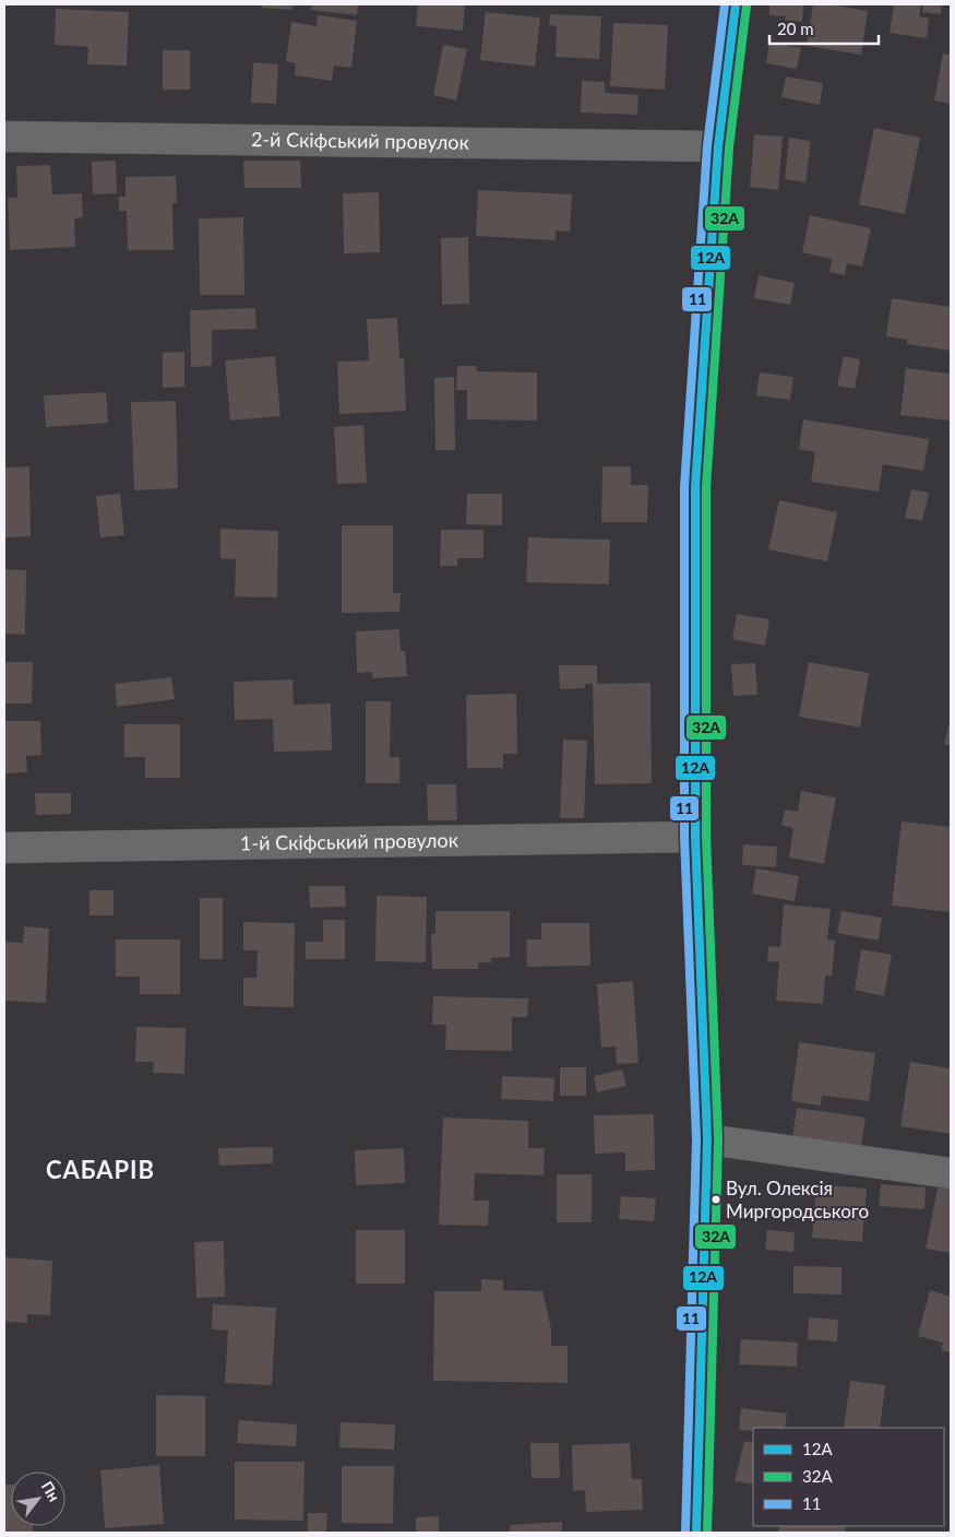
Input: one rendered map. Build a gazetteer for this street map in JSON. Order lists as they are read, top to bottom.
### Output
{
  "streets": {
    "street": ["2-й Скіфський провулок", "1-й Скіфський провулок"]
  },
  "districts": ["САБАРІВ"],
  "places": ["Вул. Олексія Миргородського"],
  "lines": ["transit line 12А", "transit line 11", "transit line 32А"],
  "legend": ["12А", "32А", "11"],
  "scale_bar": "20 m",
  "north": "top right"
}
